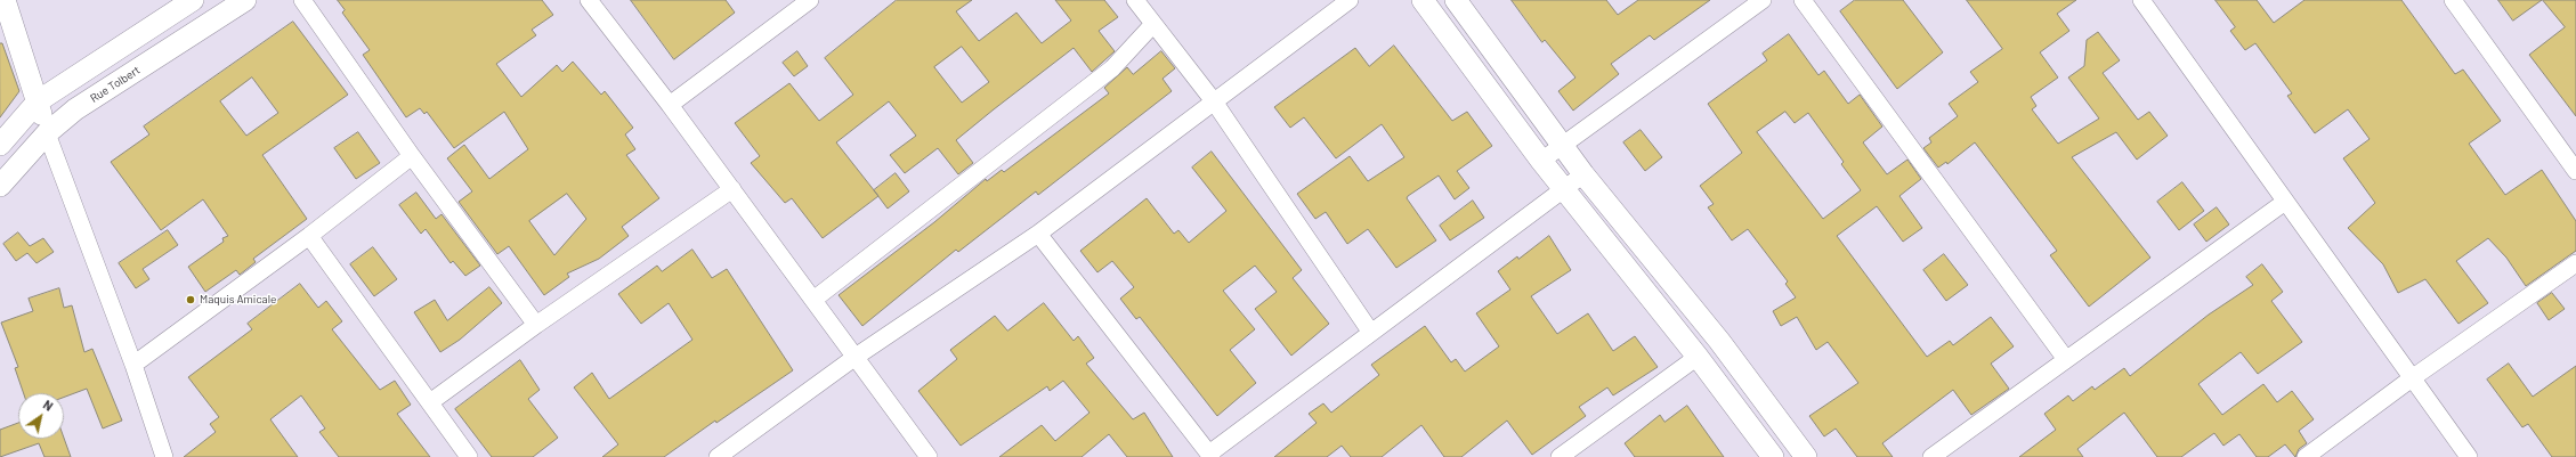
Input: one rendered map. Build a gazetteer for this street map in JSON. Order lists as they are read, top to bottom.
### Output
{
  "streets": {
    "street": ["Rue Tolbert"]
  },
  "places": ["Maquis Amicale"],
  "north": "top right"
}
